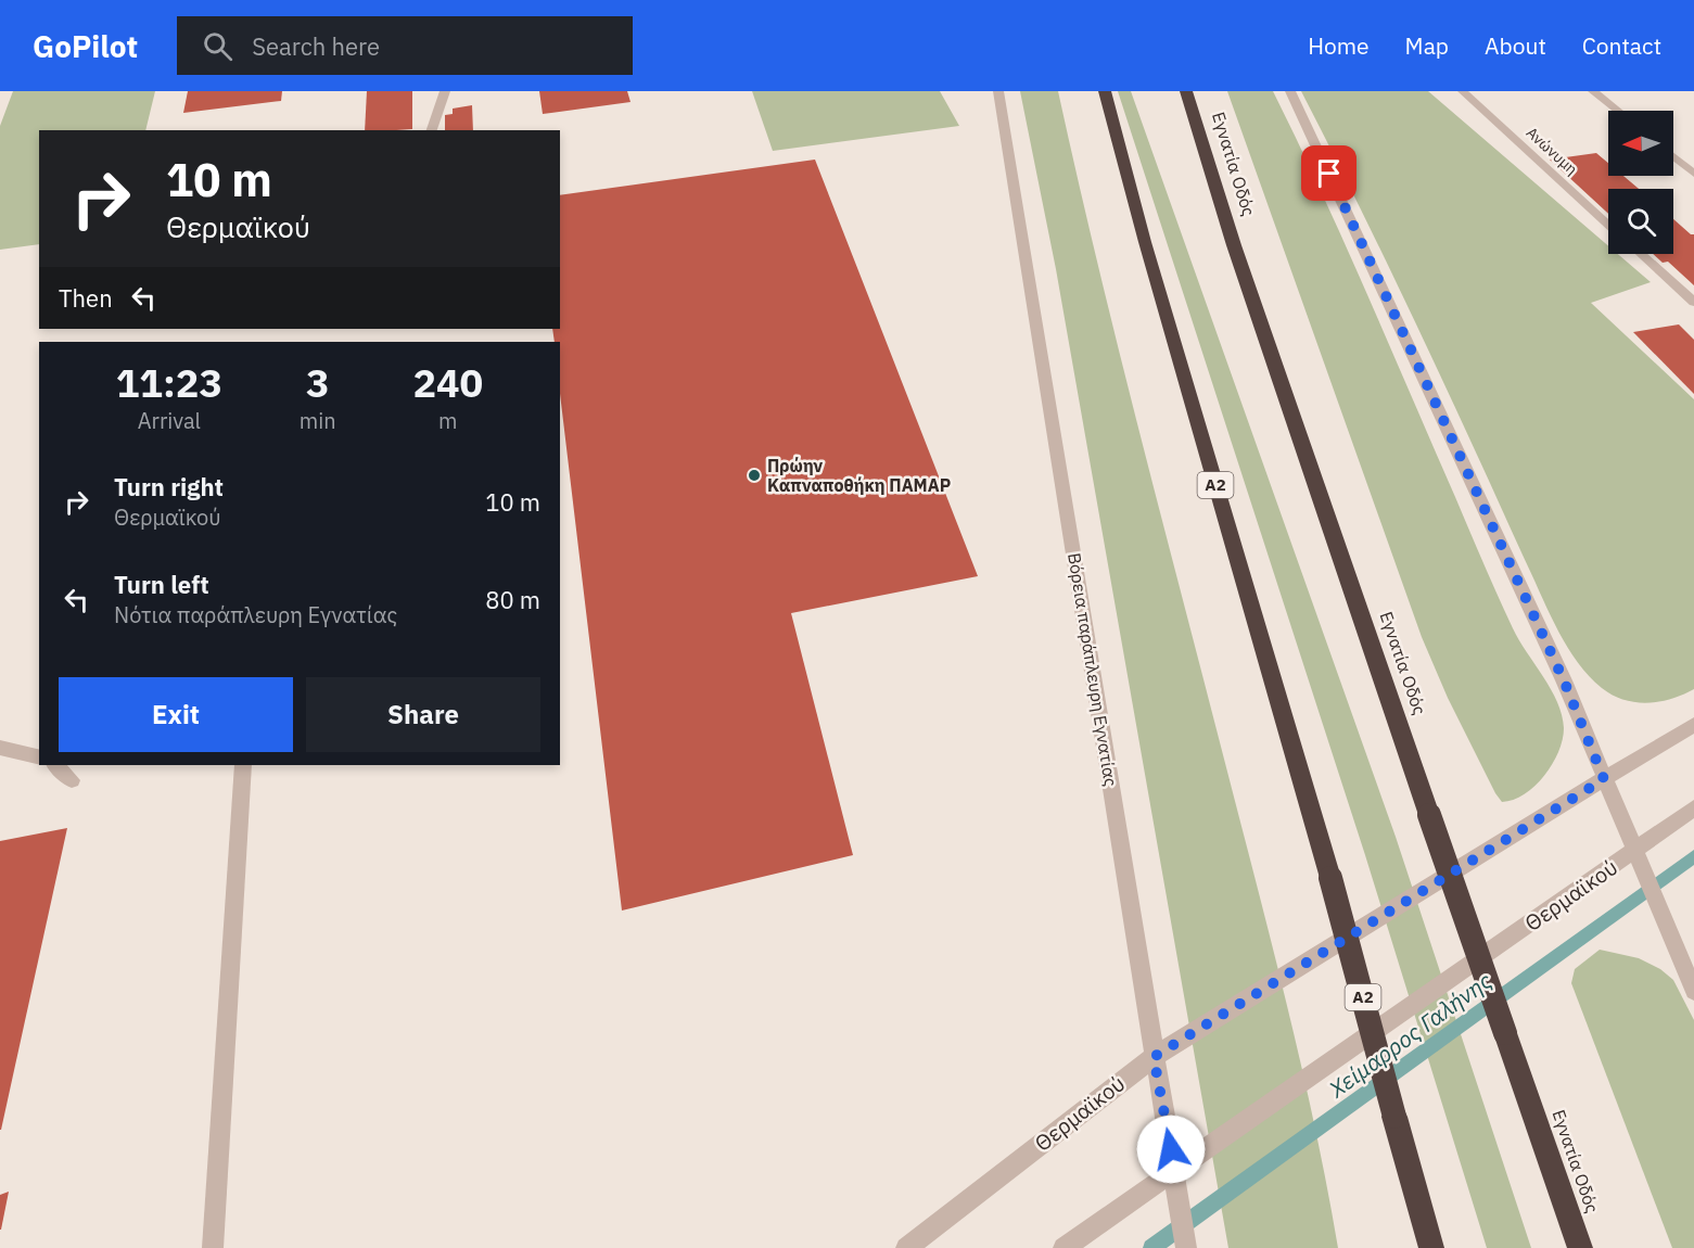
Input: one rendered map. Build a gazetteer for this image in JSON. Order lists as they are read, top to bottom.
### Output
{
  "streets": {
    "highway": ["Εγνατία Οδός", "Α2"],
    "street": ["Ανώνυμη", "Βόρεια παράπλευρη Εγνατίας", "Θερμαϊκού"]
  },
  "crossings": [
    ["Βόρεια παράπλευρη Εγνατίας", "Θερμαϊκού"]
  ],
  "water": ["Χείμαρρος Γαλήνης"],
  "places": ["Πρώην Καπναποθήκη ΠΑΜΑΡ"],
  "north": "left",
  "page": {
    "header": "GoPilot",
    "search": "Search here",
    "nav": [
      "Home",
      "Map",
      "About",
      "Contact"
    ],
    "turn": ["10 m", "Θερμαϊκού"],
    "then": "Then",
    "eta": [
      "11:23",
      "Arrival",
      "3",
      "min",
      "240",
      "m"
    ],
    "list": [
      {
        "name": "Turn right",
        "note": "Θερμαϊκού",
        "value": "10 m"
      },
      {
        "name": "Turn left",
        "note": "Νότια παράπλευρη Εγνατίας",
        "value": "80 m"
      }
    ],
    "buttons": ["Exit", "Share"]
  }
}
